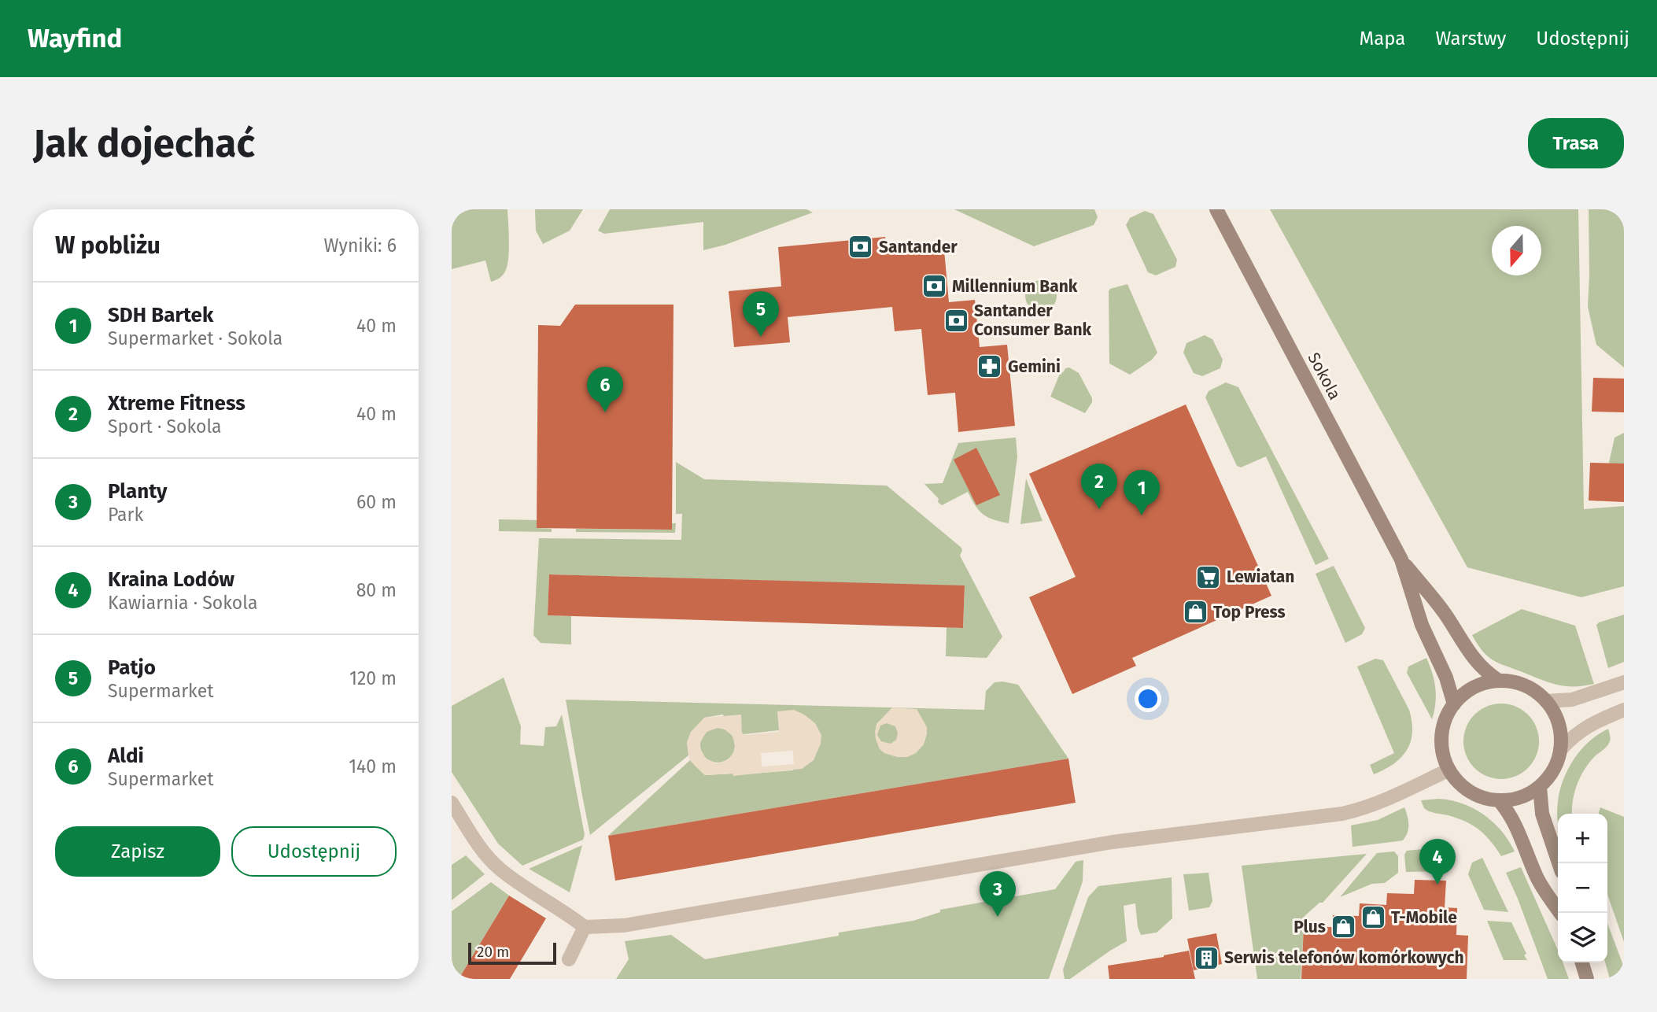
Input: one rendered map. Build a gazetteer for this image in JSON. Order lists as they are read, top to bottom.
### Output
{
  "streets": {
    "street": ["Sokola"]
  },
  "places": {
    "bank": ["Santander", "Millennium Bank", "Santander Consumer Bank"],
    "pharmacy": ["Gemini"],
    "supermarket": ["Lewiatan"],
    "shop": ["Top Press", "T-Mobile", "Plus"],
    "building": ["Serwis telefonów komórkowych"]
  },
  "scale_bar": "20 m",
  "north": "bottom",
  "page": {
    "header": "Wayfind",
    "nav": ["Mapa", "Warstwy", "Udostępnij"],
    "buttons": [
      "Trasa",
      ["Zapisz", "Udostępnij"]
    ],
    "title": "Jak dojechać",
    "heading": ["W pobliżu", "Wyniki: 6"],
    "list": [
      {
        "mark": "1",
        "name": "SDH Bartek",
        "note": "Supermarket · Sokola",
        "value": "40 m"
      },
      {
        "mark": "2",
        "name": "Xtreme Fitness",
        "note": "Sport · Sokola",
        "value": "40 m"
      },
      {
        "mark": "3",
        "name": "Planty",
        "note": "Park",
        "value": "60 m"
      },
      {
        "mark": "4",
        "name": "Kraina Lodów",
        "note": "Kawiarnia · Sokola",
        "value": "80 m"
      },
      {
        "mark": "5",
        "name": "Patjo",
        "note": "Supermarket",
        "value": "120 m"
      },
      {
        "mark": "6",
        "name": "Aldi",
        "note": "Supermarket",
        "value": "140 m"
      }
    ],
    "pins": [
      "5",
      "6",
      "2",
      "1",
      "4",
      "3"
    ],
    "map_buttons": ["+", "−"],
    "scale": "20 m"
  }
}
